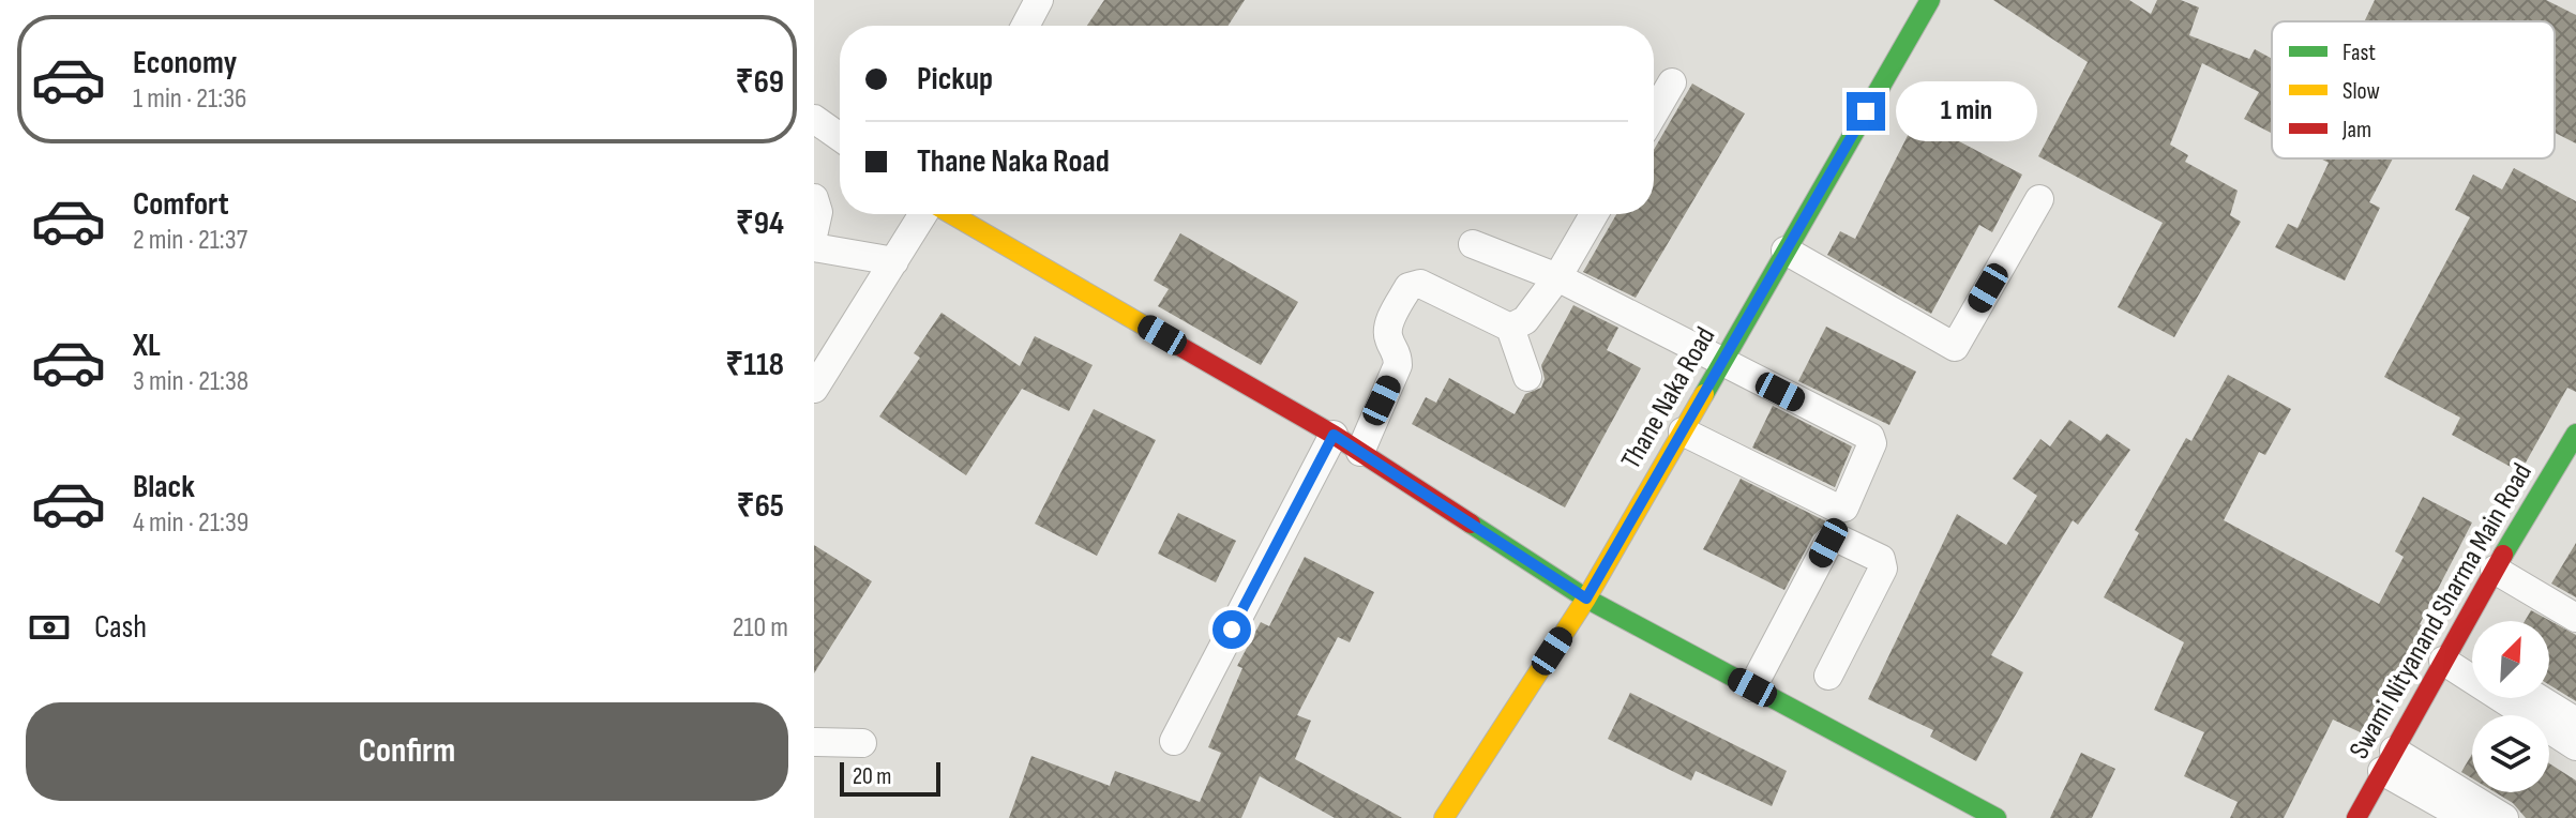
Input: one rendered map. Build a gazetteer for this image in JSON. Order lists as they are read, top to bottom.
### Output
{
  "streets": {
    "street": ["Thane Naka Road", "Swami Nityanand Sharma Main Road"]
  },
  "legend": ["Fast", "Slow", "Jam"],
  "scale_bar": "20 m",
  "north": "top right",
  "page": {
    "list": [
      {
        "name": "Economy",
        "note": "1 min · 21:36",
        "value": "₹69"
      },
      {
        "name": "Comfort",
        "note": "2 min · 21:37",
        "value": "₹94"
      },
      {
        "name": "XL",
        "note": "3 min · 21:38",
        "value": "₹118"
      },
      {
        "name": "Black",
        "note": "4 min · 21:39",
        "value": "₹65"
      }
    ],
    "banner": ["Pickup", "Thane Naka Road"],
    "bubble": "1 min",
    "pay": ["Cash", "210 m"],
    "buttons": "Confirm",
    "scale": "20 m"
  }
}
